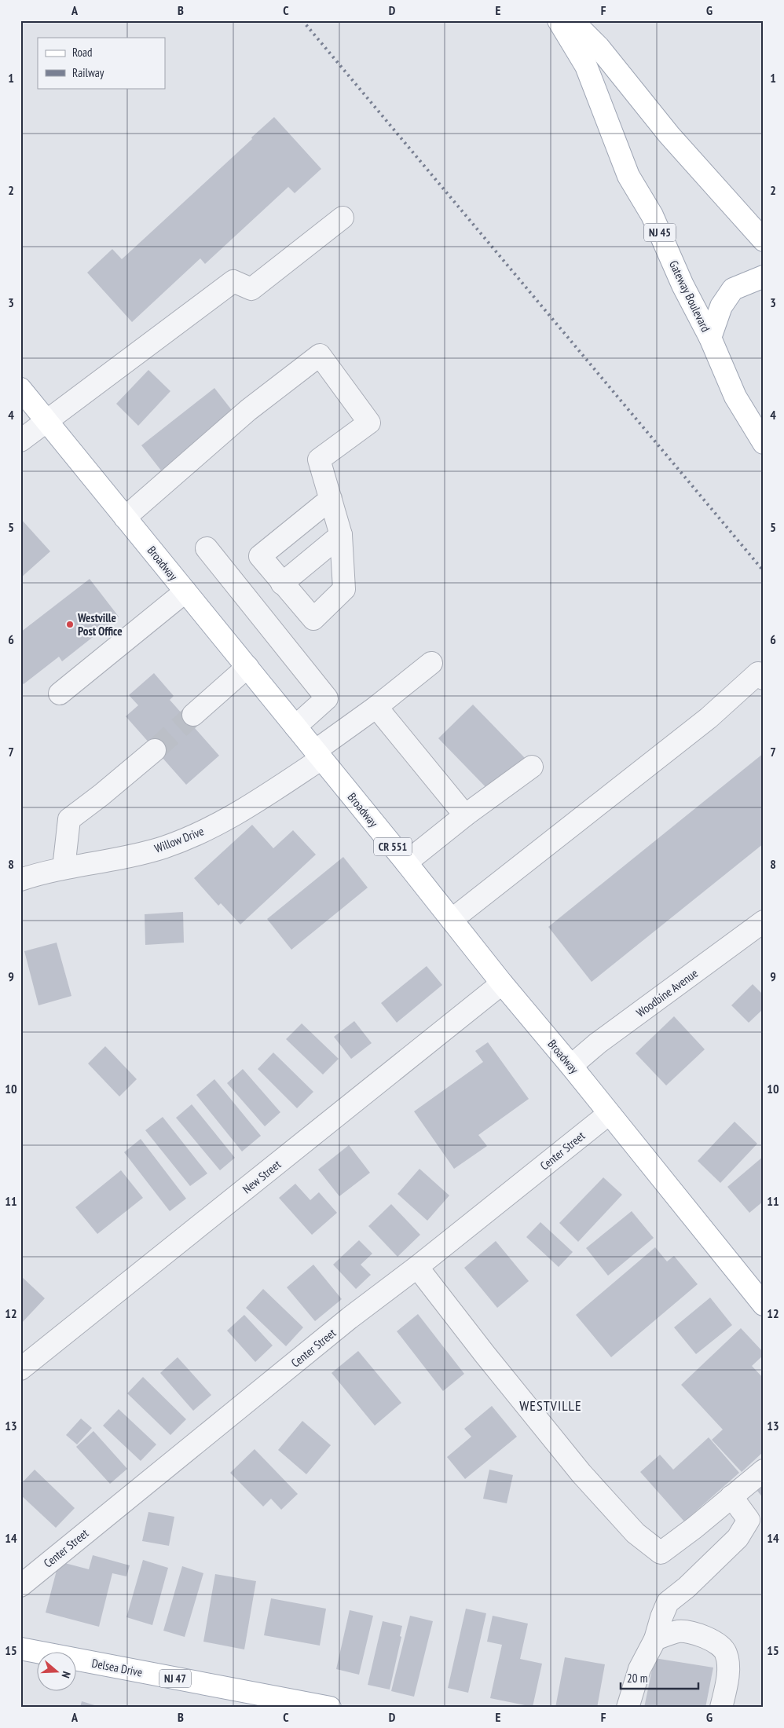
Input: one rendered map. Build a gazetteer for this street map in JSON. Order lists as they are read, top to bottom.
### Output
{
  "streets": {
    "main road": [
      "NJ 45",
      "Gateway Boulevard",
      "Broadway",
      "CR 551",
      "Delsea Drive",
      "NJ 47"
    ],
    "street": [
      "Willow Drive",
      "Woodbine Avenue",
      "Center Street",
      "New Street"
    ]
  },
  "crossings": [
    ["Broadway", "Willow Drive"],
    ["Broadway", "Woodbine Avenue"],
    ["Broadway", "Center Street"],
    ["Broadway", "New Street"]
  ],
  "districts": ["WESTVILLE"],
  "places": ["Westville Post Office"],
  "legend": ["Road", "Railway"],
  "scale_bar": "20 m",
  "north": "right",
  "grid": {
    "columns": [
      "A",
      "B",
      "C",
      "D",
      "E",
      "F",
      "G"
    ],
    "rows": [
      "1",
      "2",
      "3",
      "4",
      "5",
      "6",
      "7",
      "8",
      "9",
      "10",
      "11",
      "12",
      "13",
      "14",
      "15"
    ]
  }
}
